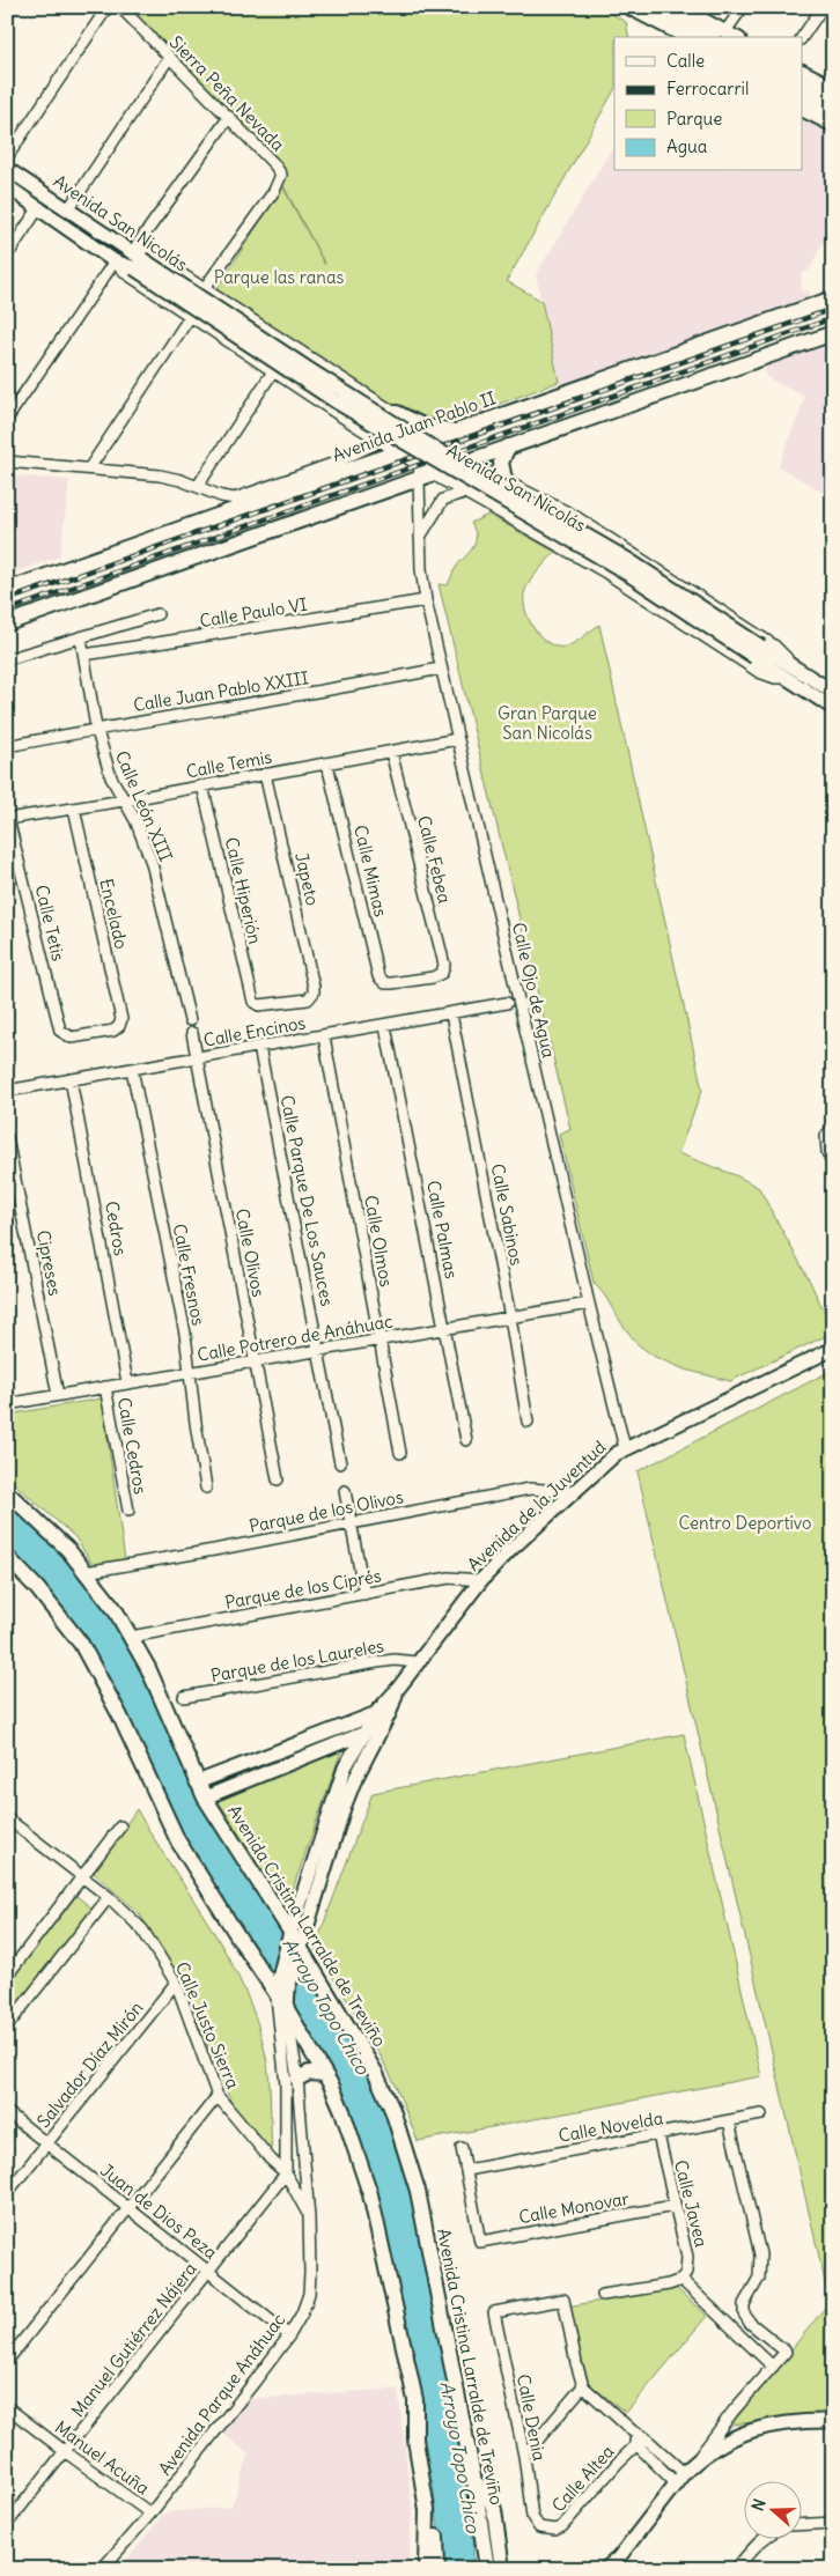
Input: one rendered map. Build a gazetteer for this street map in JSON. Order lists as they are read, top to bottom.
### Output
{
  "streets": {
    "main road": ["Avenida Juan Pablo II", "Avenida Cristina Larralde de Treviño"],
    "street": [
      "Sierra Peña Nevada",
      "Avenida San Nicolás",
      "Calle Paulo VI",
      "Calle Juan Pablo XXIII",
      "Calle Temis",
      "Calle León XIII",
      "Calle Febea",
      "Calle Mimas",
      "Japeto",
      "Calle Hiperión",
      "Encelado",
      "Calle Tetis",
      "Calle Ojo de Agua",
      "Calle Encinos",
      "Calle Parque De Los Sauces",
      "Calle Sabinos",
      "Cedros",
      "Calle Palmas",
      "Calle Olmos",
      "Calle Olivos",
      "Cipreses",
      "Calle Fresnos",
      "Calle Potrero de Anáhuac",
      "Calle Cedros",
      "Avenida de la Juventud",
      "Parque de los Olivos",
      "Parque de los Ciprés",
      "Parque de los Laureles",
      "Calle Justo Sierra",
      "Salvador Díaz Mirón",
      "Calle Novelda",
      "Calle Javea",
      "Calle Monovar",
      "Juan de Dios Peza",
      "Manuel Gutiérrez Nájera",
      "Avenida Parque Anáhuac",
      "Calle Denia",
      "Manuel Acuña",
      "Calle Altea"
    ]
  },
  "crossings": [
    ["Avenida Juan Pablo II", "Calle Ojo de Agua"],
    ["Calle Paulo VI", "Calle León XIII"],
    ["Calle Paulo VI", "Calle Ojo de Agua"],
    ["Calle Juan Pablo XXIII", "Calle León XIII"],
    ["Calle Juan Pablo XXIII", "Calle Ojo de Agua"],
    ["Calle Temis", "Calle León XIII"],
    ["Calle Temis", "Calle Febea"],
    ["Calle Temis", "Calle Mimas"],
    ["Calle Temis", "Japeto"],
    ["Calle Temis", "Calle Hiperión"],
    ["Calle Temis", "Encelado"],
    ["Calle Temis", "Calle Tetis"],
    ["Calle Temis", "Calle Ojo de Agua"],
    ["Calle Febea", "Calle Mimas"],
    ["Japeto", "Calle Hiperión"],
    ["Encelado", "Calle Tetis"],
    ["Calle Ojo de Agua", "Calle Potrero de Anáhuac"],
    ["Calle Ojo de Agua", "Avenida de la Juventud"],
    ["Calle Encinos", "Calle Parque De Los Sauces"],
    ["Calle Encinos", "Calle Sabinos"],
    ["Calle Encinos", "Cedros"],
    ["Calle Encinos", "Calle Palmas"],
    ["Calle Encinos", "Calle Olmos"],
    ["Calle Encinos", "Calle Olivos"],
    ["Calle Encinos", "Calle Fresnos"],
    ["Calle Parque De Los Sauces", "Calle Potrero de Anáhuac"],
    ["Calle Sabinos", "Calle Potrero de Anáhuac"],
    ["Cedros", "Calle Potrero de Anáhuac"],
    ["Calle Palmas", "Calle Potrero de Anáhuac"],
    ["Calle Olmos", "Calle Potrero de Anáhuac"],
    ["Calle Olivos", "Calle Potrero de Anáhuac"],
    ["Cipreses", "Calle Potrero de Anáhuac"],
    ["Calle Fresnos", "Calle Potrero de Anáhuac"],
    ["Calle Potrero de Anáhuac", "Calle Cedros"],
    ["Avenida de la Juventud", "Parque de los Olivos"],
    ["Avenida de la Juventud", "Parque de los Ciprés"],
    ["Avenida de la Juventud", "Parque de los Laureles"],
    ["Avenida de la Juventud", "Avenida Cristina Larralde de Treviño"],
    ["Parque de los Olivos", "Avenida Cristina Larralde de Treviño"],
    ["Parque de los Ciprés", "Avenida Cristina Larralde de Treviño"],
    ["Calle Justo Sierra", "Salvador Díaz Mirón"],
    ["Calle Justo Sierra", "Manuel Gutiérrez Nájera"],
    ["Calle Justo Sierra", "Avenida Parque Anáhuac"],
    ["Salvador Díaz Mirón", "Juan de Dios Peza"],
    ["Calle Novelda", "Calle Javea"],
    ["Calle Novelda", "Calle Monovar"],
    ["Calle Javea", "Calle Monovar"],
    ["Juan de Dios Peza", "Manuel Gutiérrez Nájera"],
    ["Juan de Dios Peza", "Avenida Parque Anáhuac"],
    ["Manuel Gutiérrez Nájera", "Manuel Acuña"],
    ["Avenida Parque Anáhuac", "Manuel Acuña"],
    ["Calle Denia", "Calle Altea"]
  ],
  "water": ["Arroyo Topo Chico"],
  "parks": ["Parque las ranas", "Gran Parque San Nicolás", "Centro Deportivo"],
  "legend": [
    "Calle",
    "Ferrocarril",
    "Parque",
    "Agua"
  ],
  "north": "left"
}
